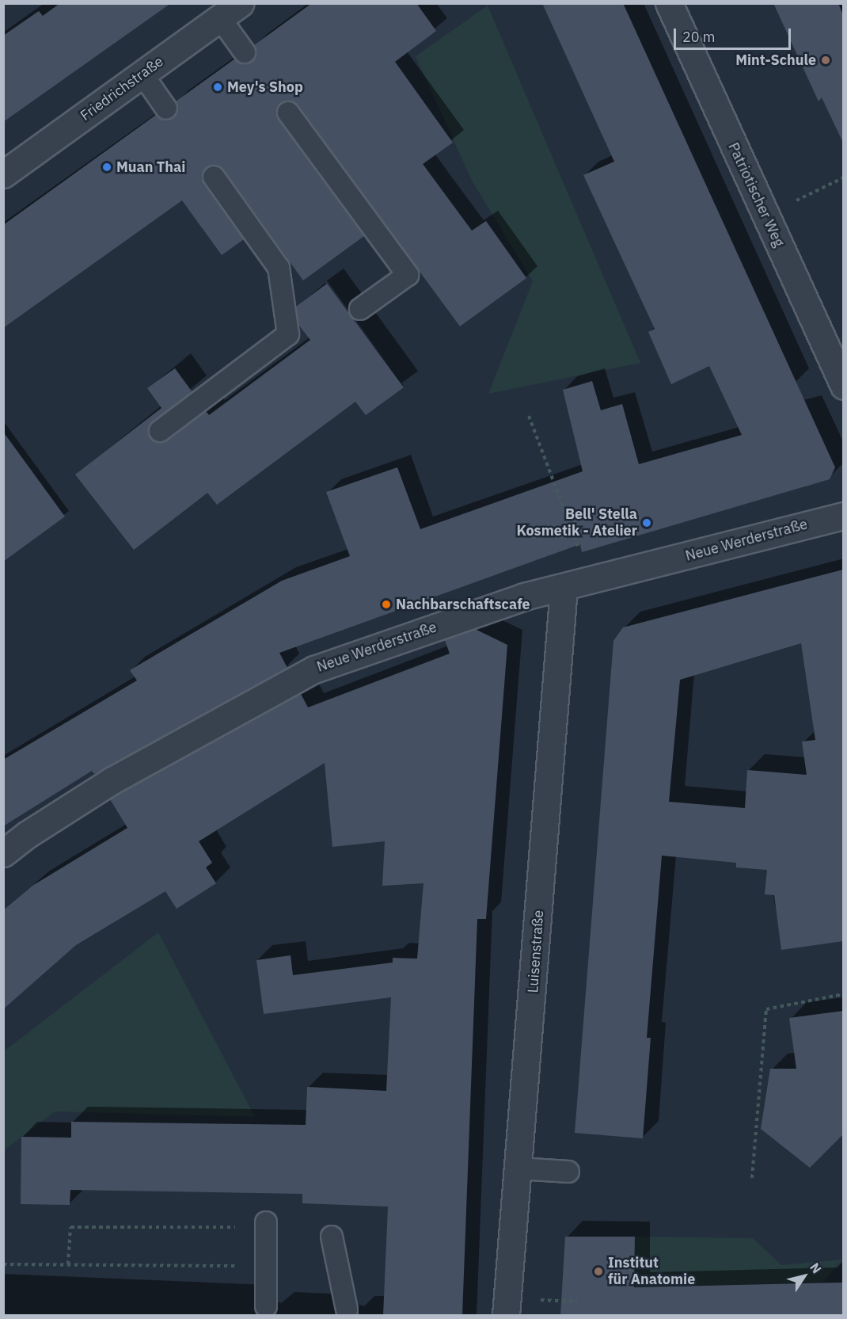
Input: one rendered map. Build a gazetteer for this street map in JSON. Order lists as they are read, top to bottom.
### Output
{
  "streets": {
    "street": [
      "Friedrichstraße",
      "Patriotischer Weg",
      "Neue Werderstraße",
      "Luisenstraße"
    ]
  },
  "crossings": [
    ["Neue Werderstraße", "Luisenstraße"]
  ],
  "places": [
    "Mint-Schule",
    "Mey's Shop",
    "Muan Thai",
    "Bell' Stella Kosmetik - Atelier",
    "Nachbarschaftscafe",
    "Institut für Anatomie"
  ],
  "scale_bar": "20 m",
  "north": "top right"
}
